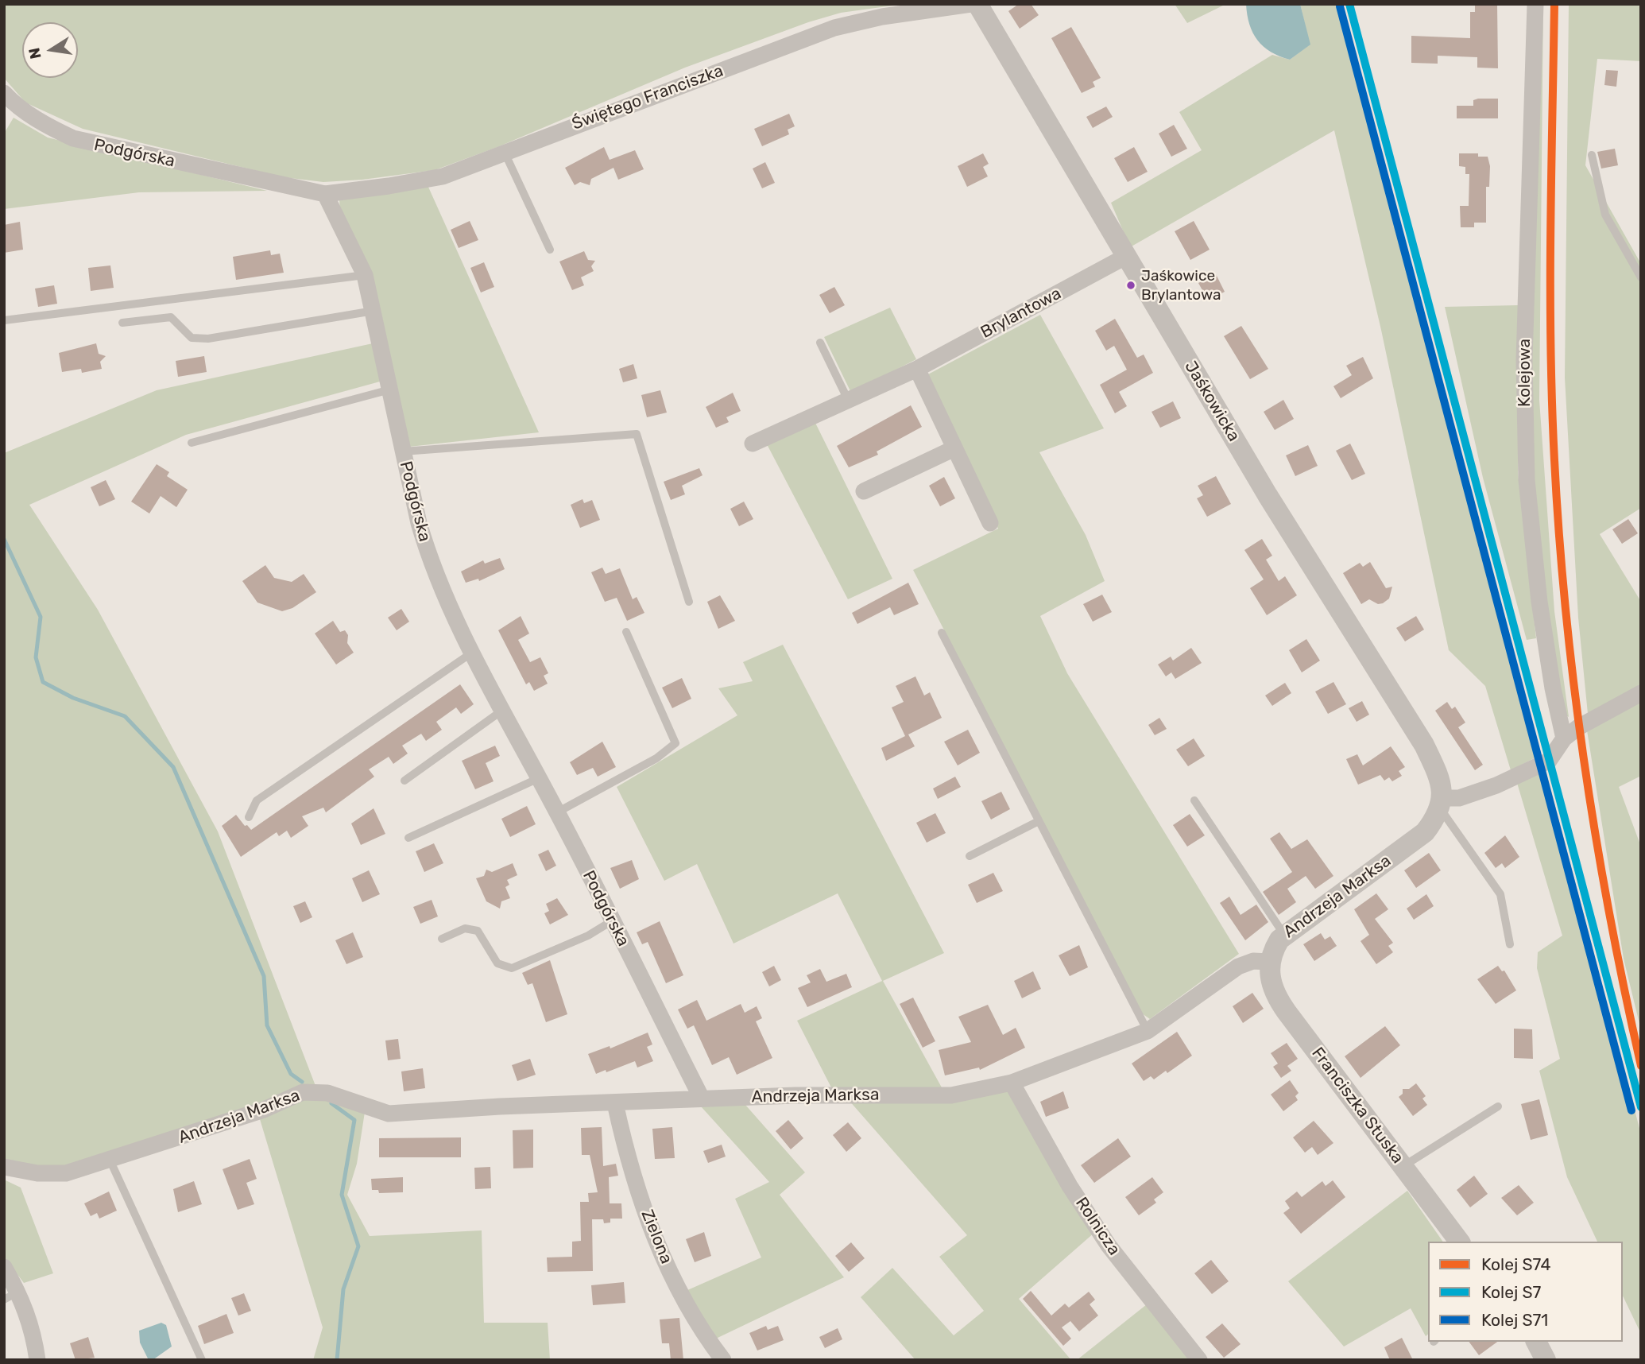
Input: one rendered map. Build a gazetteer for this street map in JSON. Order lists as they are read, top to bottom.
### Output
{
  "streets": {
    "street": [
      "Świętego Franciszka",
      "Podgórska",
      "Brylantowa",
      "Kolejowa",
      "Jaśkowicka",
      "Andrzeja Marksa",
      "Franciszka Stuska",
      "Rolnicza",
      "Zielona"
    ]
  },
  "crossings": [
    ["Świętego Franciszka", "Podgórska"],
    ["Podgórska", "Andrzeja Marksa"],
    ["Brylantowa", "Jaśkowicka"],
    ["Jaśkowicka", "Andrzeja Marksa"],
    ["Andrzeja Marksa", "Franciszka Stuska"],
    ["Andrzeja Marksa", "Rolnicza"],
    ["Andrzeja Marksa", "Zielona"]
  ],
  "places": ["Jaśkowice Brylantowa"],
  "lines": ["rail line S74", "rail line S7", "rail line S71"],
  "legend": ["Kolej S74", "Kolej S7", "Kolej S71"],
  "north": "left"
}
